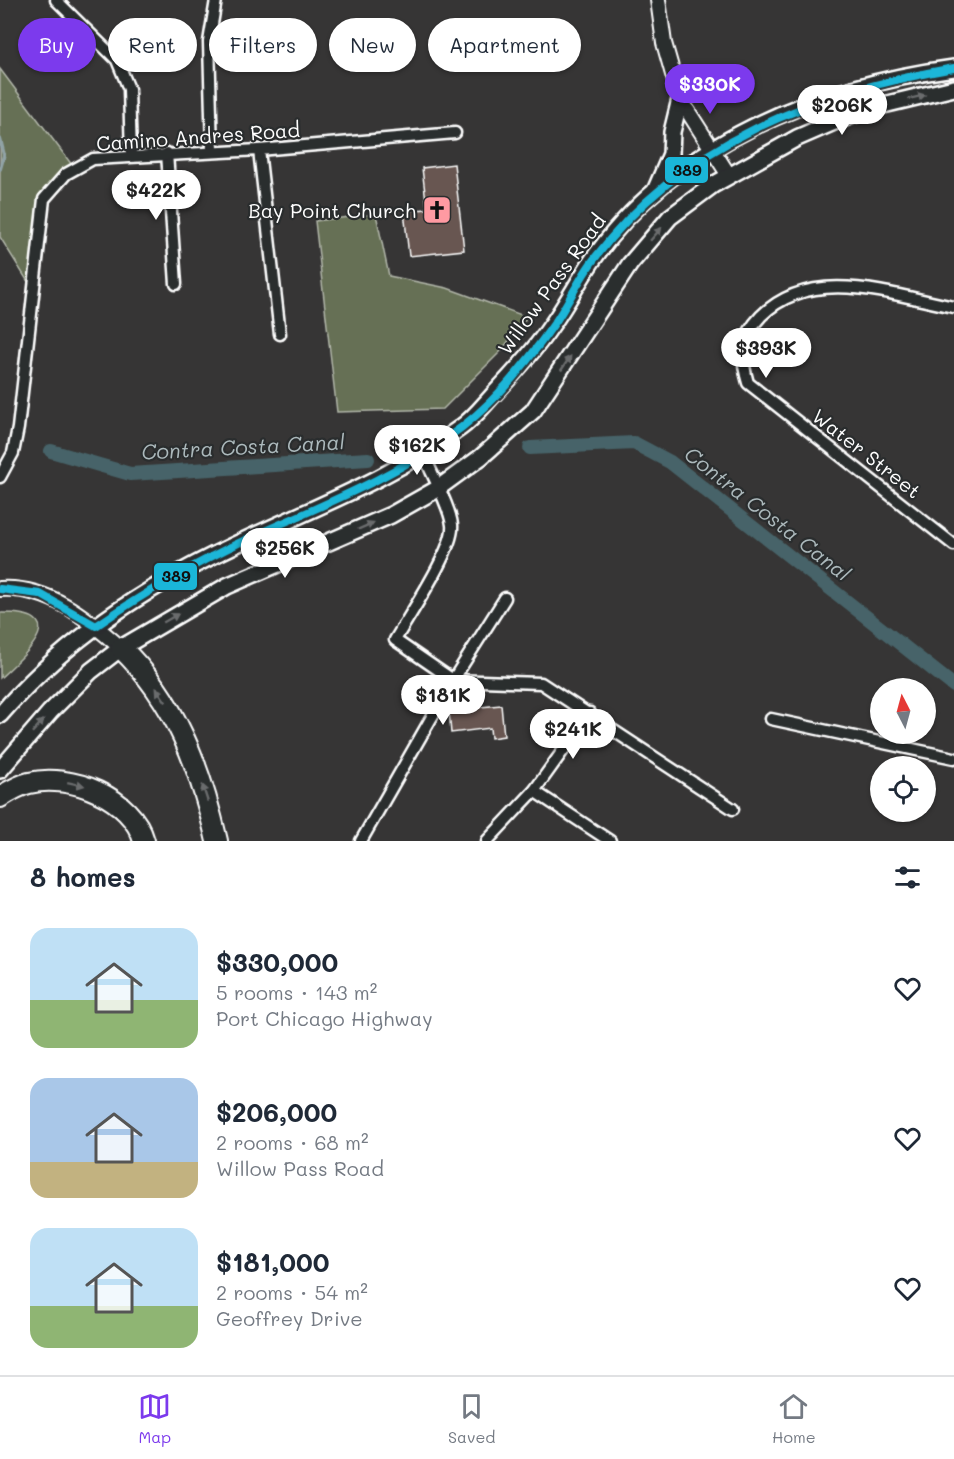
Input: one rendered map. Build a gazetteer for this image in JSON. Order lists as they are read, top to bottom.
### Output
{
  "streets": {
    "main road": ["Willow Pass Road"],
    "street": ["Camino Andres Road", "Water Street"]
  },
  "water": ["Contra Costa Canal"],
  "places": {
    "church": ["Bay Point Church"]
  },
  "lines": ["transit line 389"],
  "north": "top",
  "page": {
    "chip": [
      "Buy",
      "Rent",
      "Filters",
      "New",
      "Apartment"
    ],
    "price": [
      "$330K",
      "$206K",
      "$422K",
      "$393K",
      "$162K",
      "$256K",
      "$181K",
      "$241K"
    ],
    "heading": "8 homes",
    "list": [
      {
        "name": "$330,000",
        "note": "5 rooms · 143 m² · Port Chicago Highway"
      },
      {
        "name": "$206,000",
        "note": "2 rooms · 68 m² · Willow Pass Road"
      },
      {
        "name": "$181,000",
        "note": "2 rooms · 54 m² · Geoffrey Drive"
      }
    ],
    "tabs": ["Map", "Saved", "Home"]
  }
}
